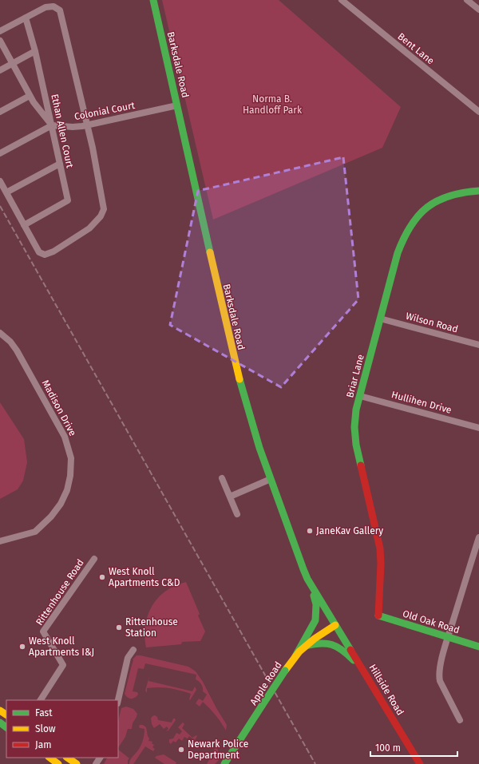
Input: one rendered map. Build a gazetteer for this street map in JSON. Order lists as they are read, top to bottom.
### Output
{
  "streets": {
    "street": [
      "Bent Lane",
      "Barksdale Road",
      "Colonial Court",
      "Ethan Allen Court",
      "Wilson Road",
      "Briar Lane",
      "Hullihen Drive",
      "Madison Drive",
      "Rittenhouse Road",
      "Old Oak Road",
      "Apple Road",
      "Hillside Road"
    ]
  },
  "crossings": [
    ["Barksdale Road", "Colonial Court"],
    ["Barksdale Road", "Apple Road"],
    ["Barksdale Road", "Hillside Road"],
    ["Colonial Court", "Ethan Allen Court"],
    ["Wilson Road", "Briar Lane"],
    ["Briar Lane", "Hullihen Drive"],
    ["Briar Lane", "Old Oak Road"],
    ["Apple Road", "Hillside Road"]
  ],
  "parks": ["Norma B. Handloff Park"],
  "places": [
    "JaneKav Gallery",
    "West Knoll Apartments C&D",
    "Rittenhouse Station",
    "West Knoll Apartments I&J",
    "Newark Police Department"
  ],
  "legend": ["Fast", "Slow", "Jam"],
  "scale_bar": "100 m"
}
